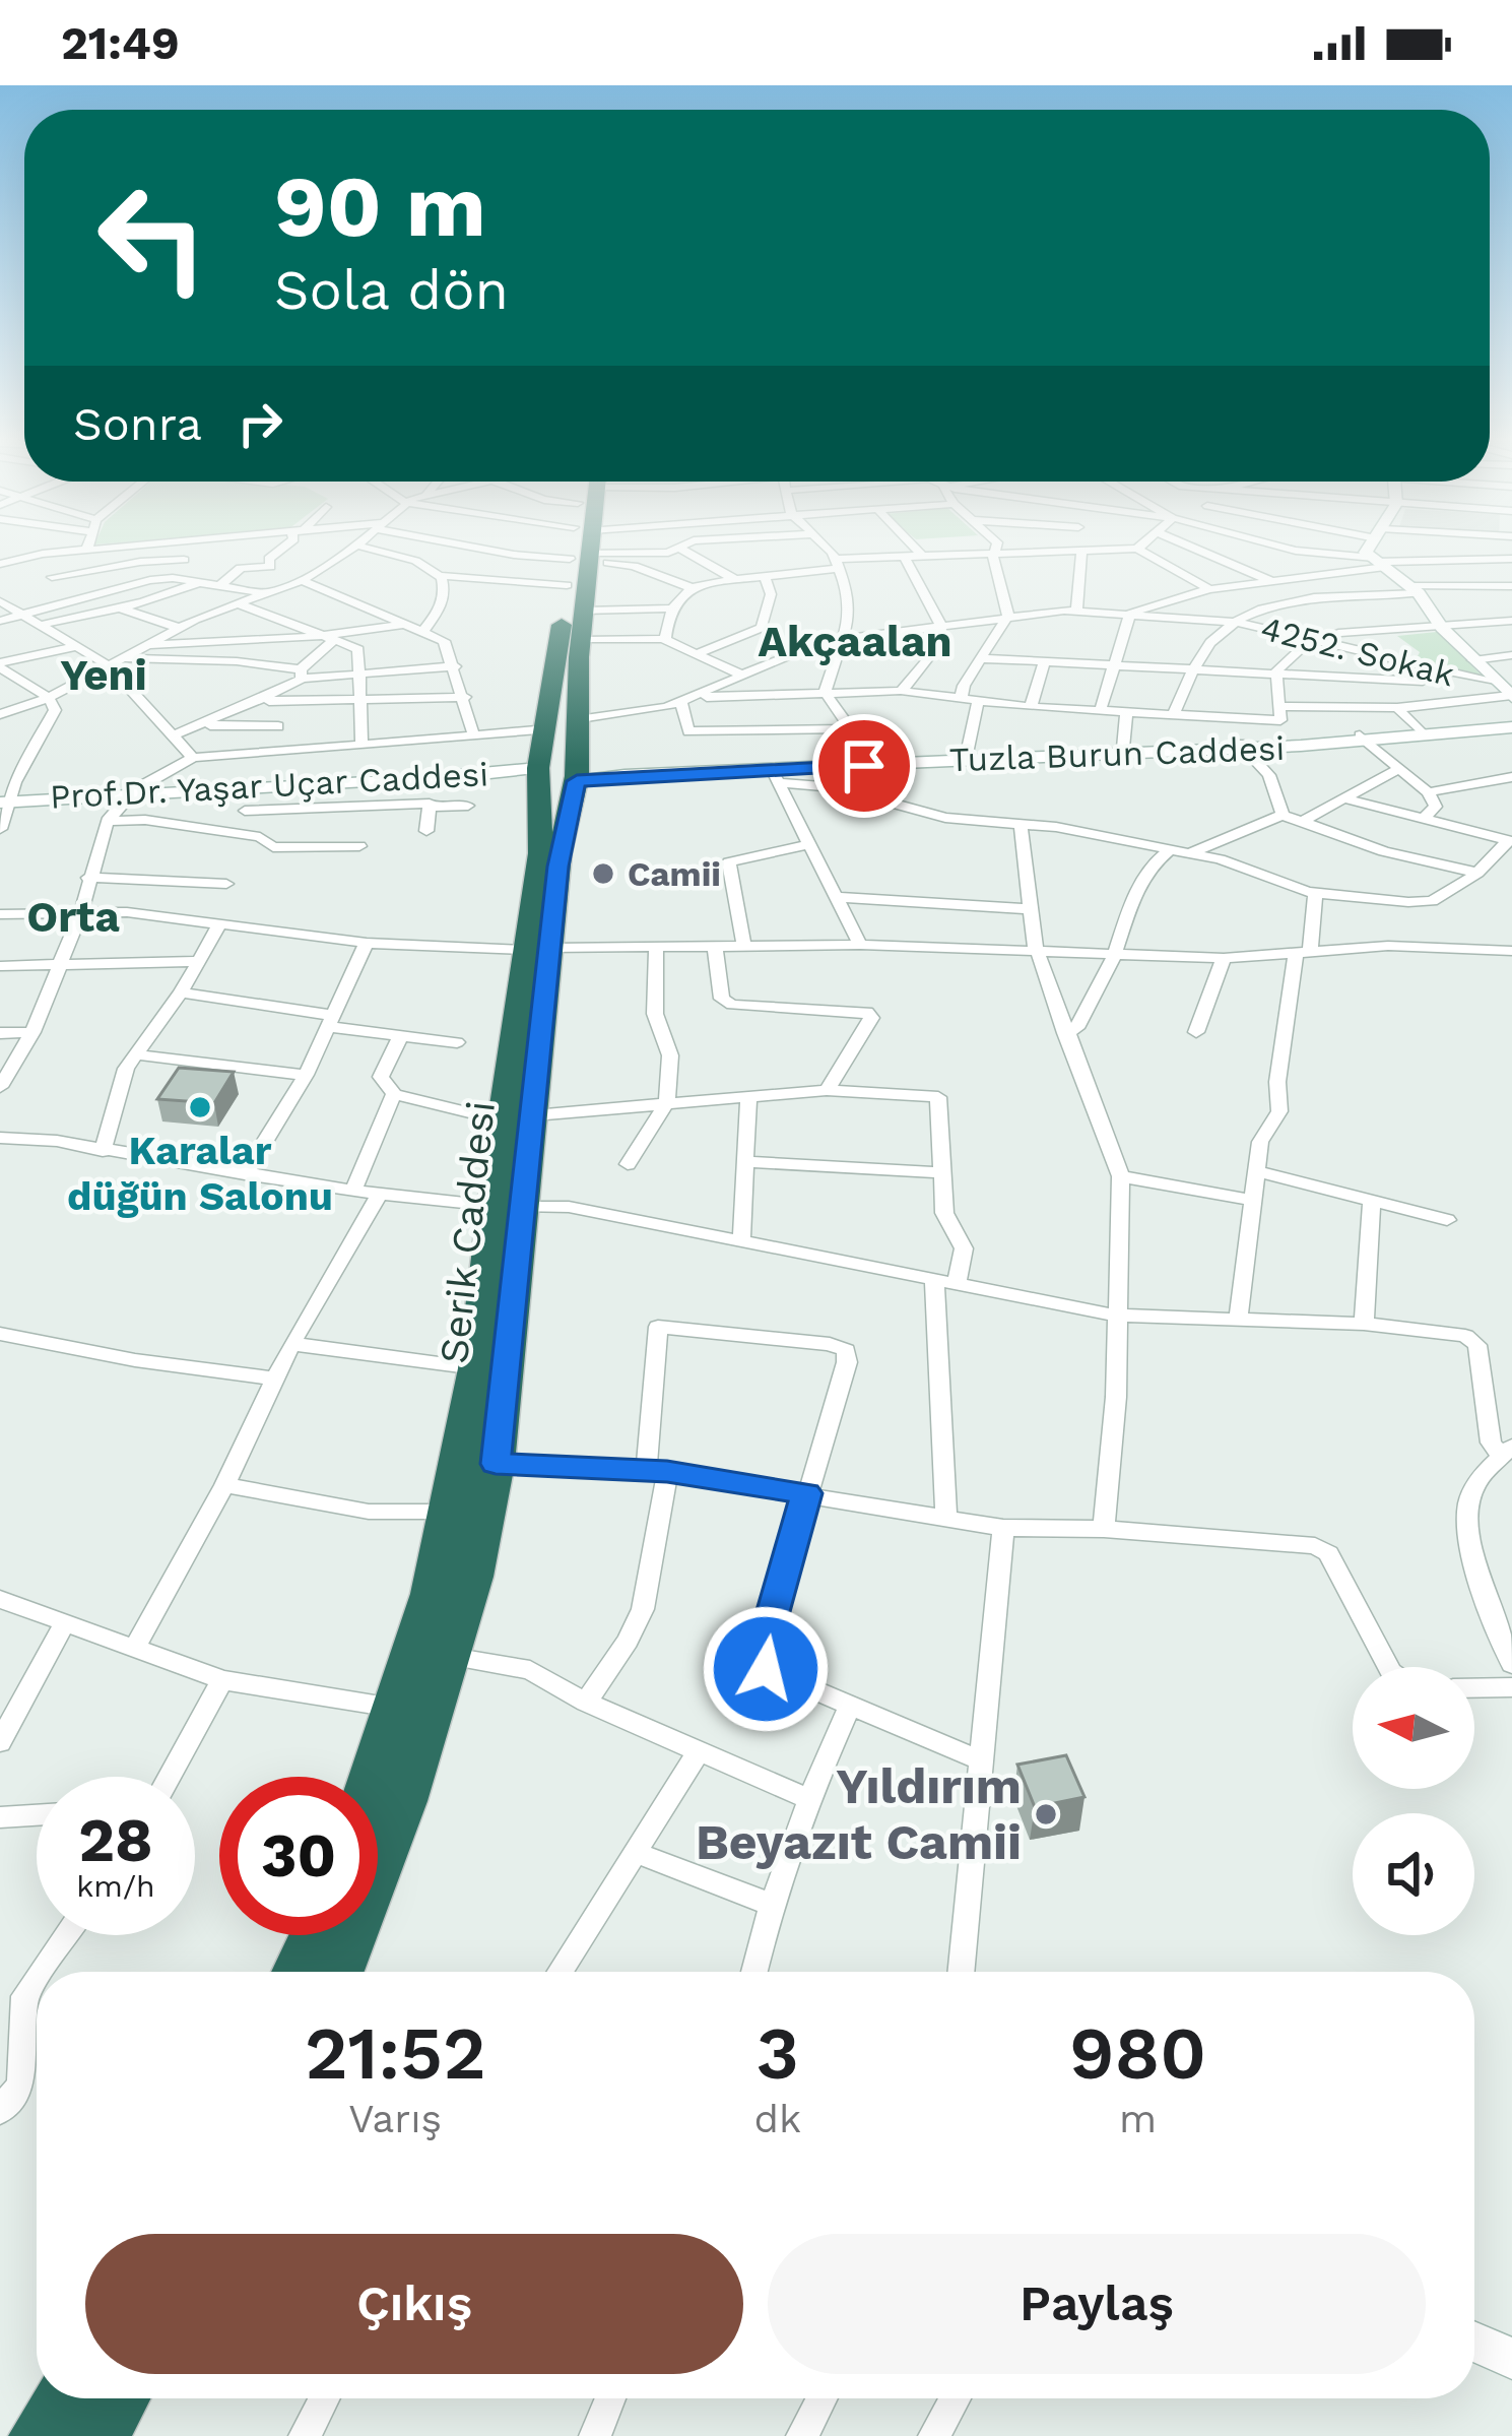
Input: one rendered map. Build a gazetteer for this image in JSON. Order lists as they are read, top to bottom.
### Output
{
  "streets": {
    "highway": ["Serik Caddesi"],
    "main road": ["Tuzla Burun Caddesi", "Prof.Dr. Yaşar Uçar Caddesi"],
    "street": ["4252. Sokak"]
  },
  "crossings": [
    ["4252. Sokak", "Serik Caddesi"],
    ["Tuzla Burun Caddesi", "Serik Caddesi"],
    ["Prof.Dr. Yaşar Uçar Caddesi", "Serik Caddesi"]
  ],
  "districts": ["Akçaalan", "Yeni", "Orta"],
  "places": ["Camii", "Karalar düğün Salonu", "Yıldırım Beyazıt Camii"],
  "north": "left",
  "page": {
    "status": "21:49",
    "turn": ["90 m", "Sola dön"],
    "then": "Sonra",
    "speed": "28 km/h",
    "limit": "30",
    "eta": [
      "21:52",
      "Varış",
      "3",
      "dk",
      "980",
      "m"
    ],
    "buttons": ["Çıkış", "Paylaş"]
  }
}
